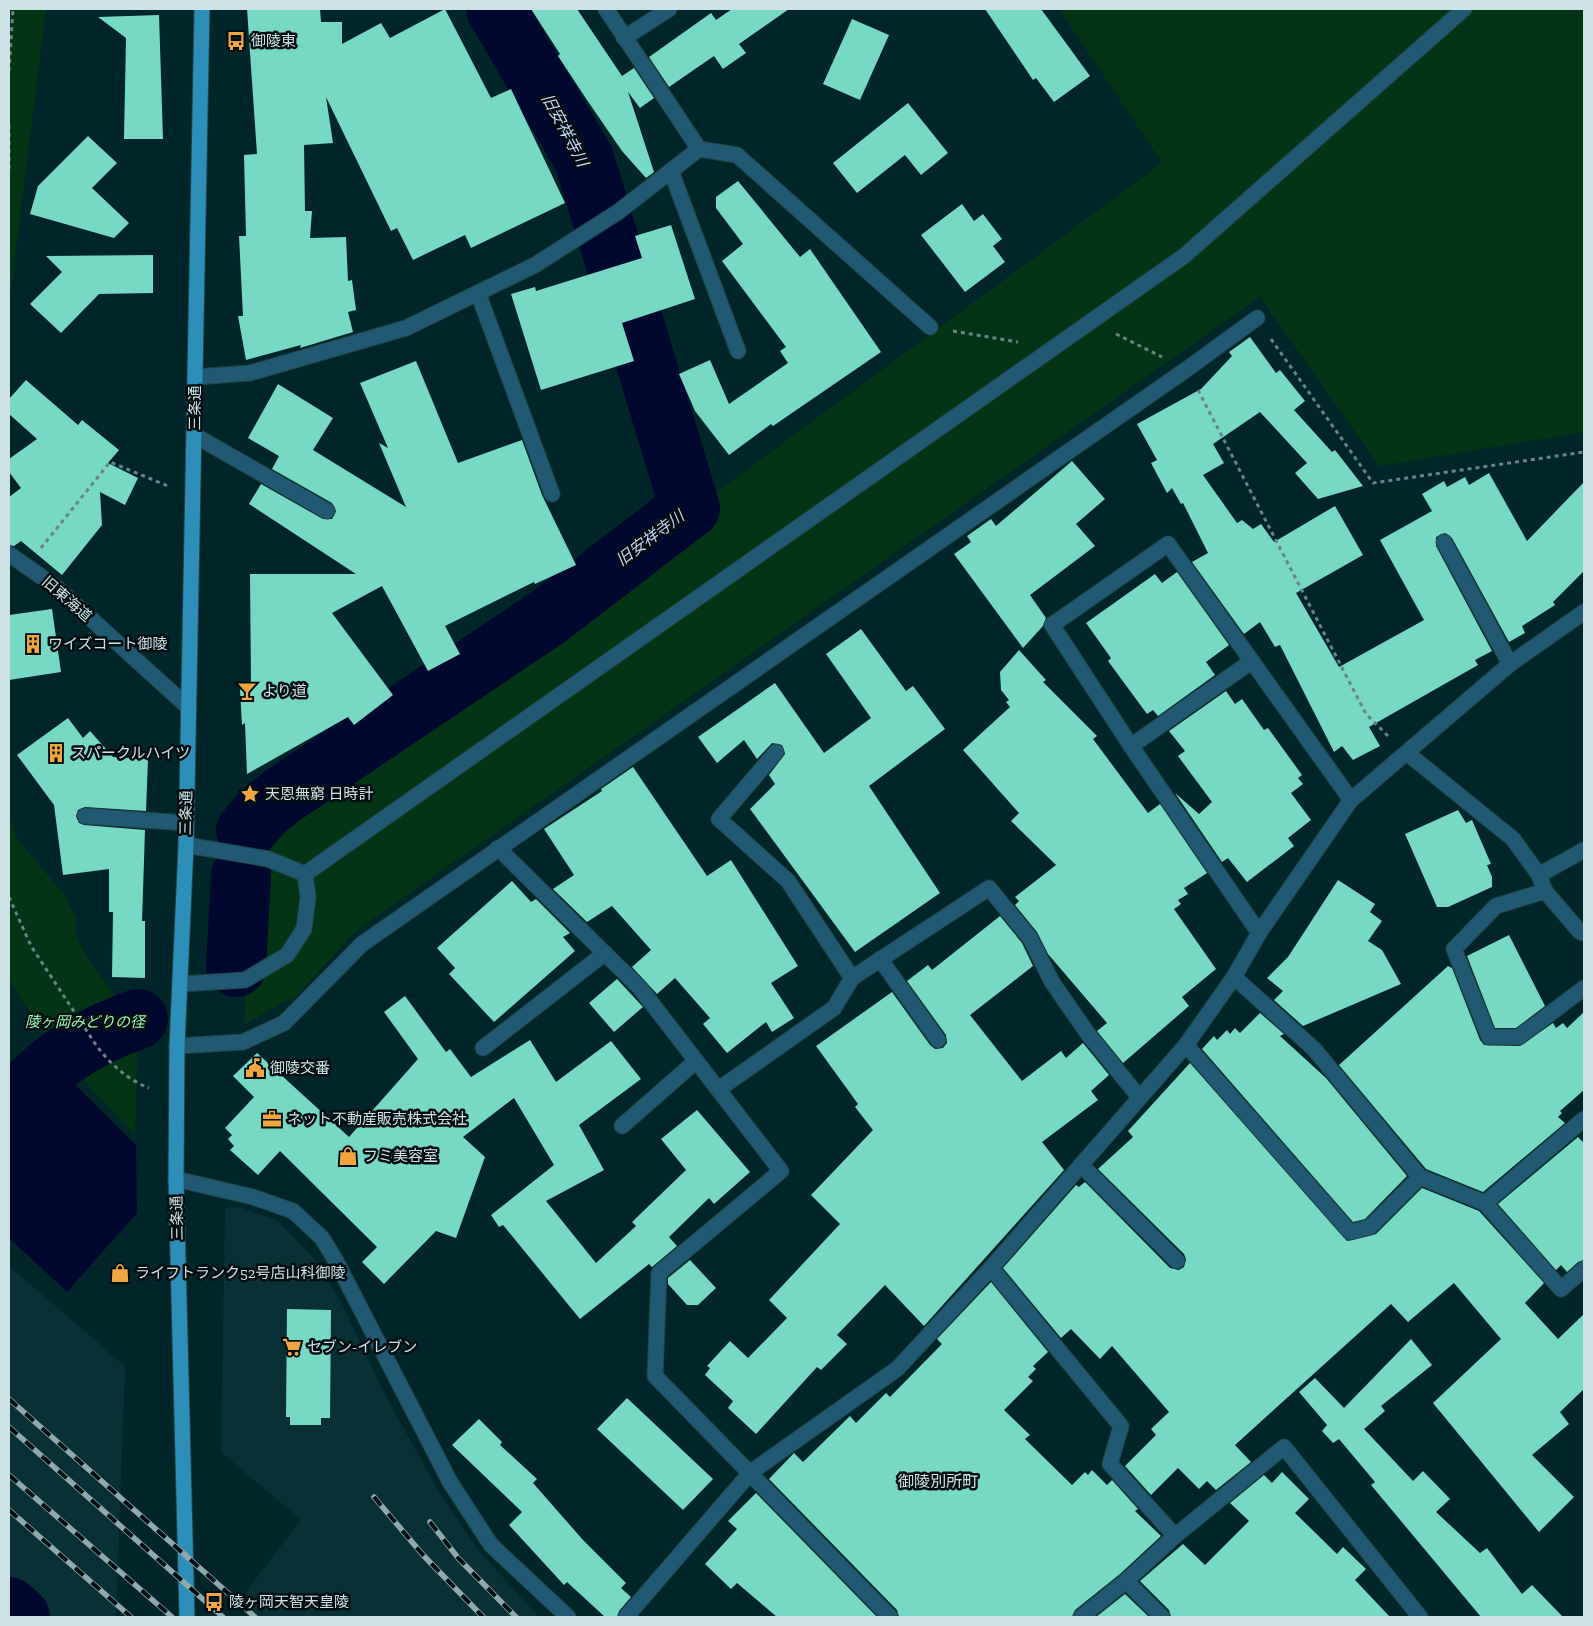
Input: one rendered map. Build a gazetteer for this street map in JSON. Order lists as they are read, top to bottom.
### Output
{
  "streets": {
    "main road": ["三条通"],
    "street": ["旧東海道"]
  },
  "crossings": [
    ["三条通", "旧東海道"]
  ],
  "districts": ["御陵別所町"],
  "water": ["旧安祥寺川"],
  "parks": ["陵ヶ岡みどりの径"],
  "places": {
    "bus stop": ["御陵東", "陵ヶ岡天智天皇陵"],
    "building": ["ワイズコート御陵", "スパークルハイツ"],
    "bar": ["より道"],
    "place": ["天恩無窮 日時計"],
    "public building": ["御陵交番"],
    "office": ["ネット不動産販売株式会社"],
    "shop": ["フミ美容室", "ライフトランク52号店山科御陵"],
    "supermarket": ["セブン-イレブン"]
  }
}
